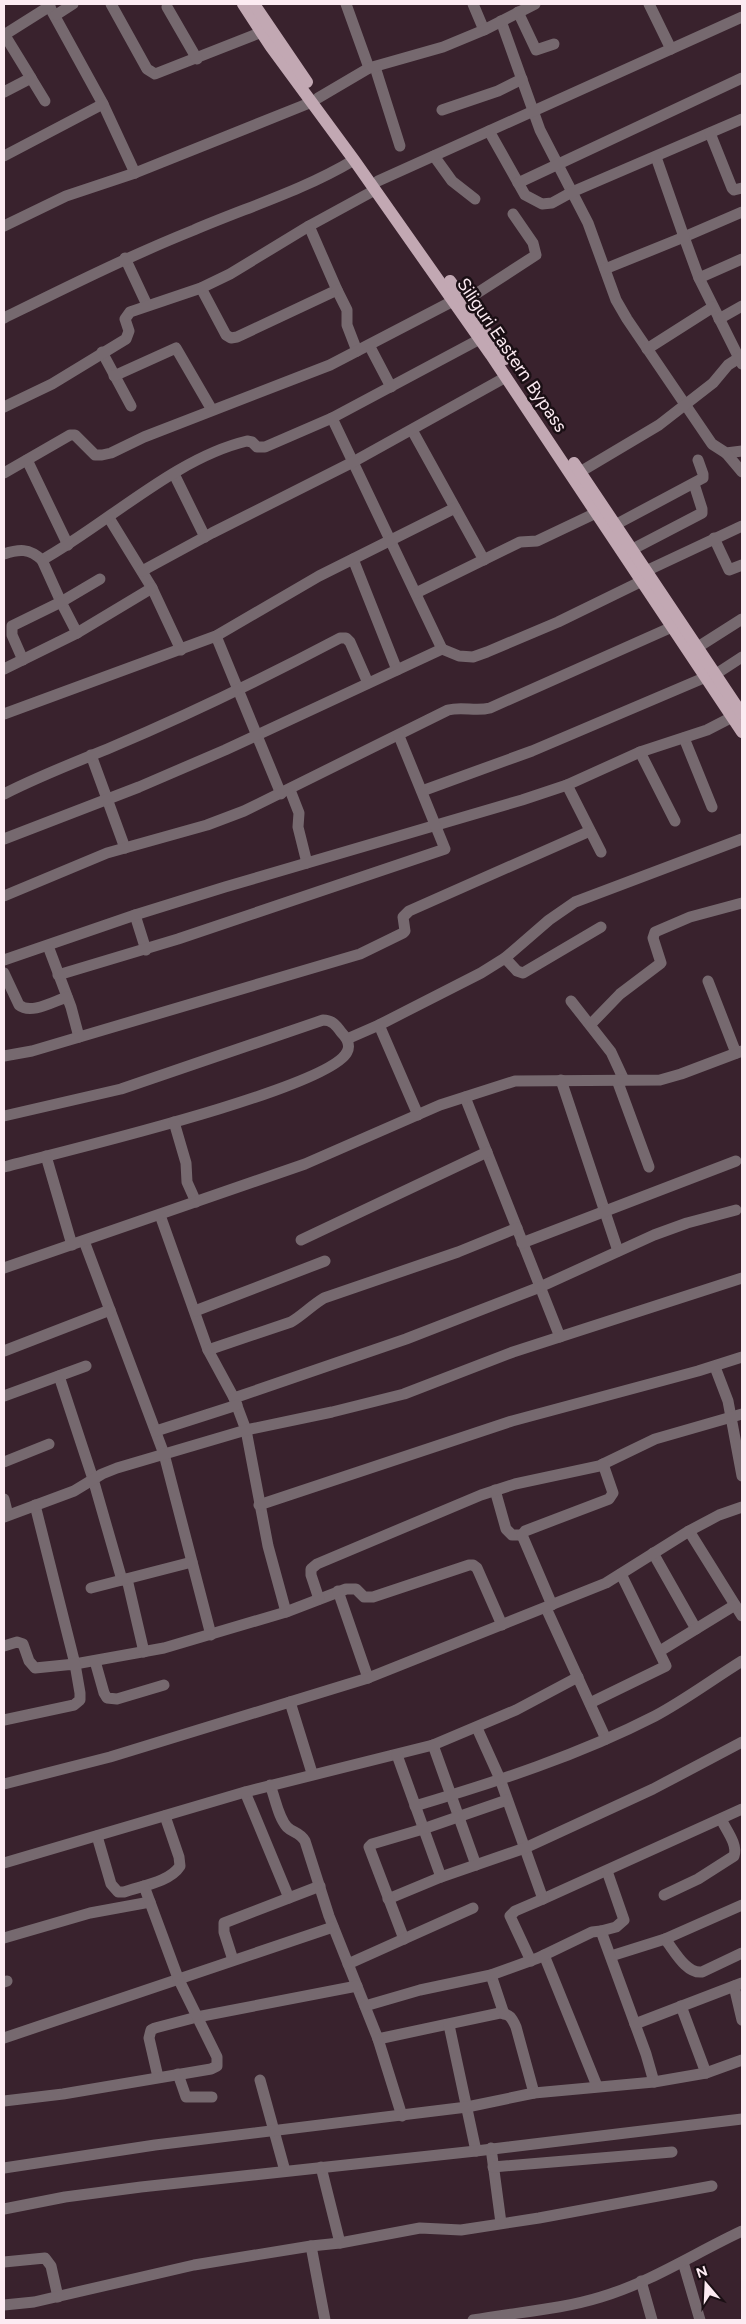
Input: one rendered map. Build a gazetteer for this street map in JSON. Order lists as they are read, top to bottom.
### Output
{
  "streets": {
    "main road": ["Siliguri Eastern Bypass"]
  },
  "north": "top"
}
